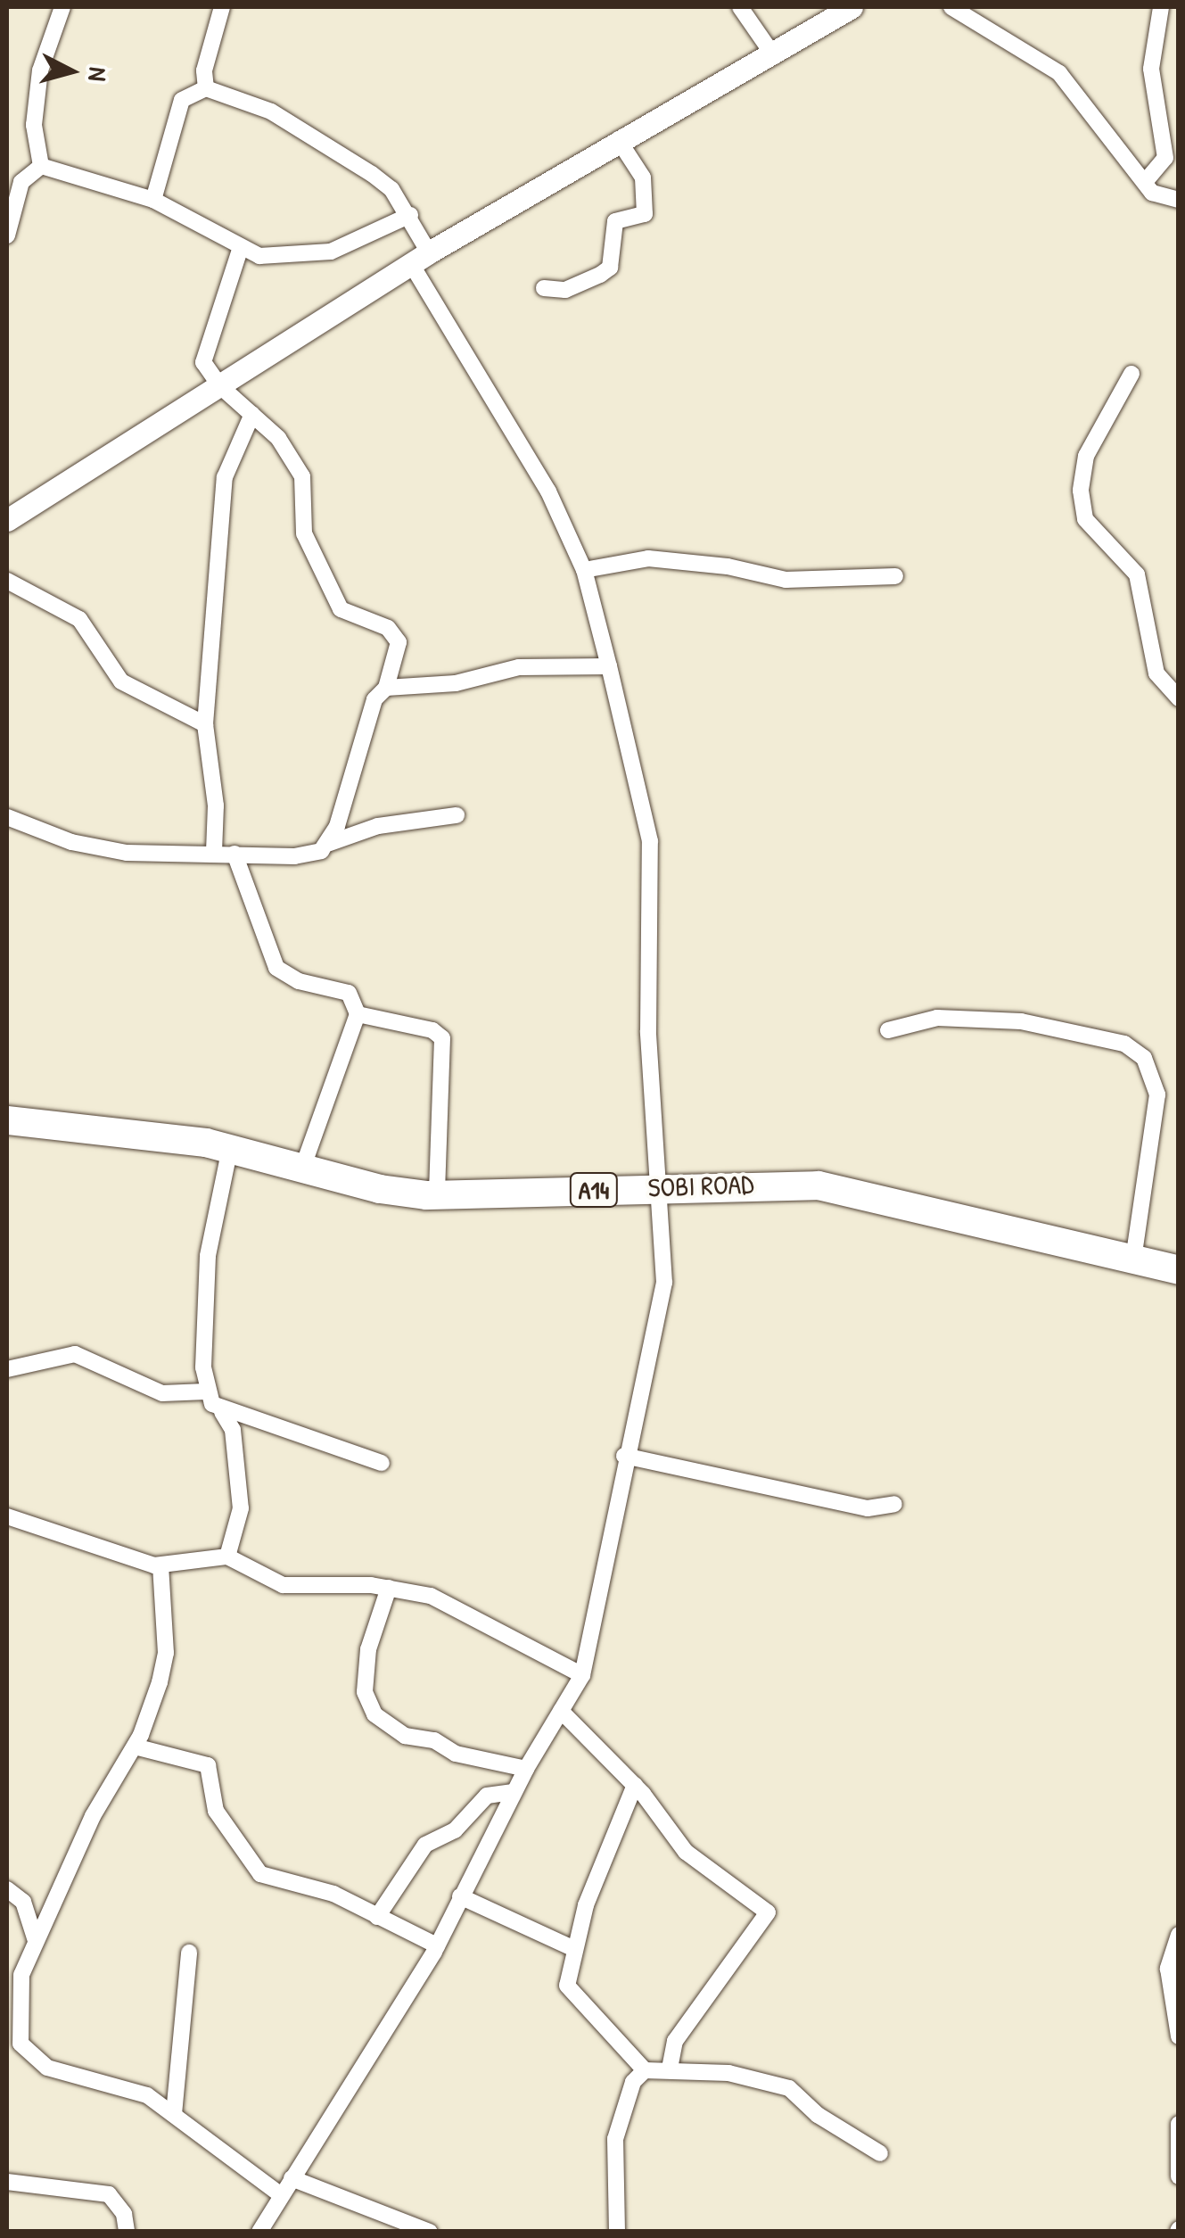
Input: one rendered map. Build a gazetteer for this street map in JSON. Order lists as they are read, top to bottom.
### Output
{
  "streets": {
    "highway": ["SOBI ROAD", "A14"]
  },
  "north": "right"
}
